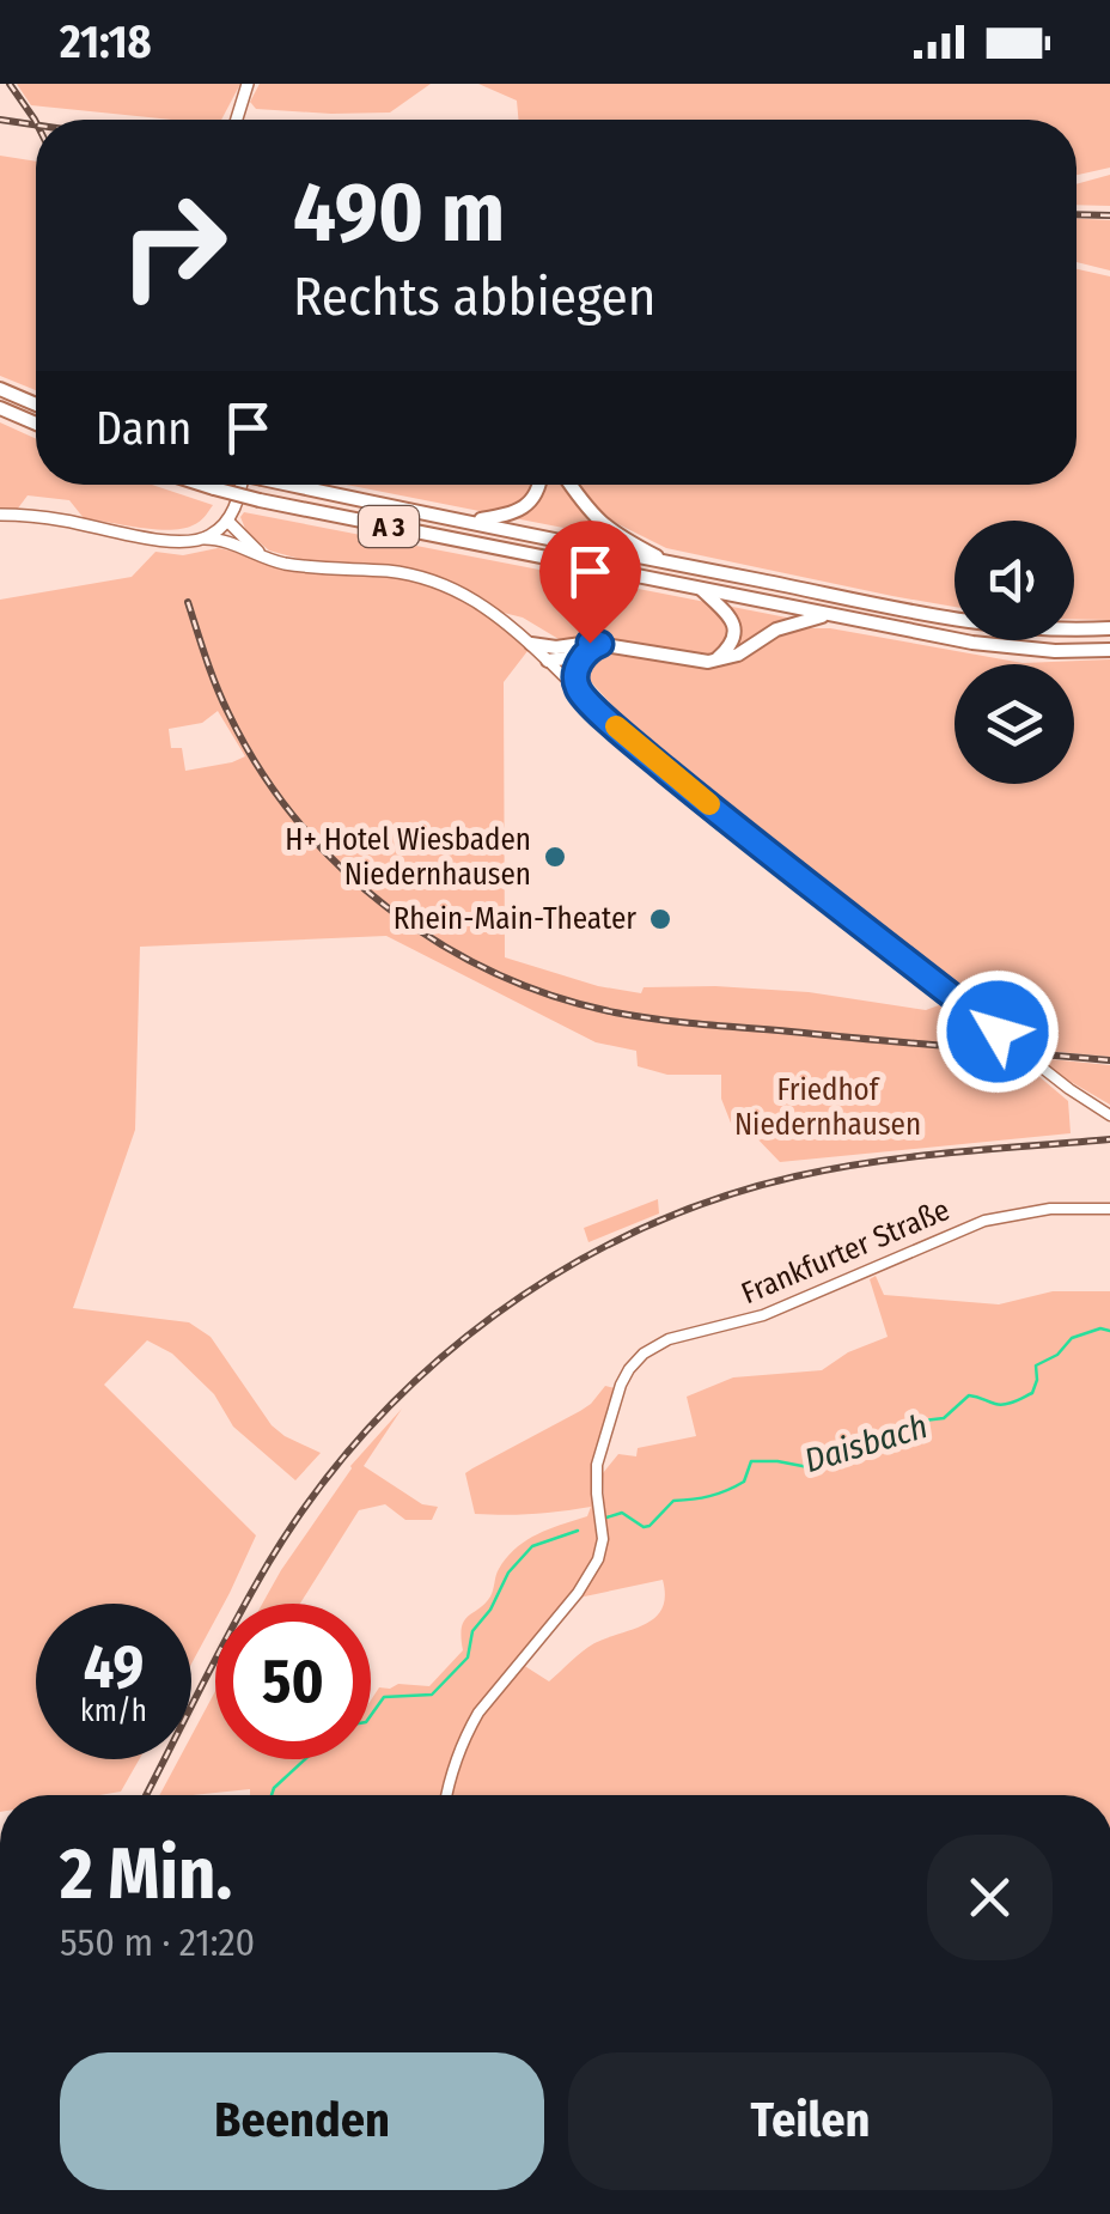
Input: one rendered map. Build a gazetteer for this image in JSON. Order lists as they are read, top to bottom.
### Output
{
  "streets": {
    "highway": ["A 3"],
    "main road": ["Frankfurter Straße"]
  },
  "water": ["Daisbach"],
  "parks": ["Friedhof Niedernhausen"],
  "places": ["H+ Hotel Wiesbaden Niedernhausen", "Rhein-Main-Theater"],
  "page": {
    "status": "21:18",
    "turn": ["490 m", "Rechts abbiegen"],
    "then": "Dann",
    "speed": "49 km/h",
    "limit": "50",
    "heading": ["2 Min.", "550 m · 21:20"],
    "buttons": ["Beenden", "Teilen"]
  }
}
